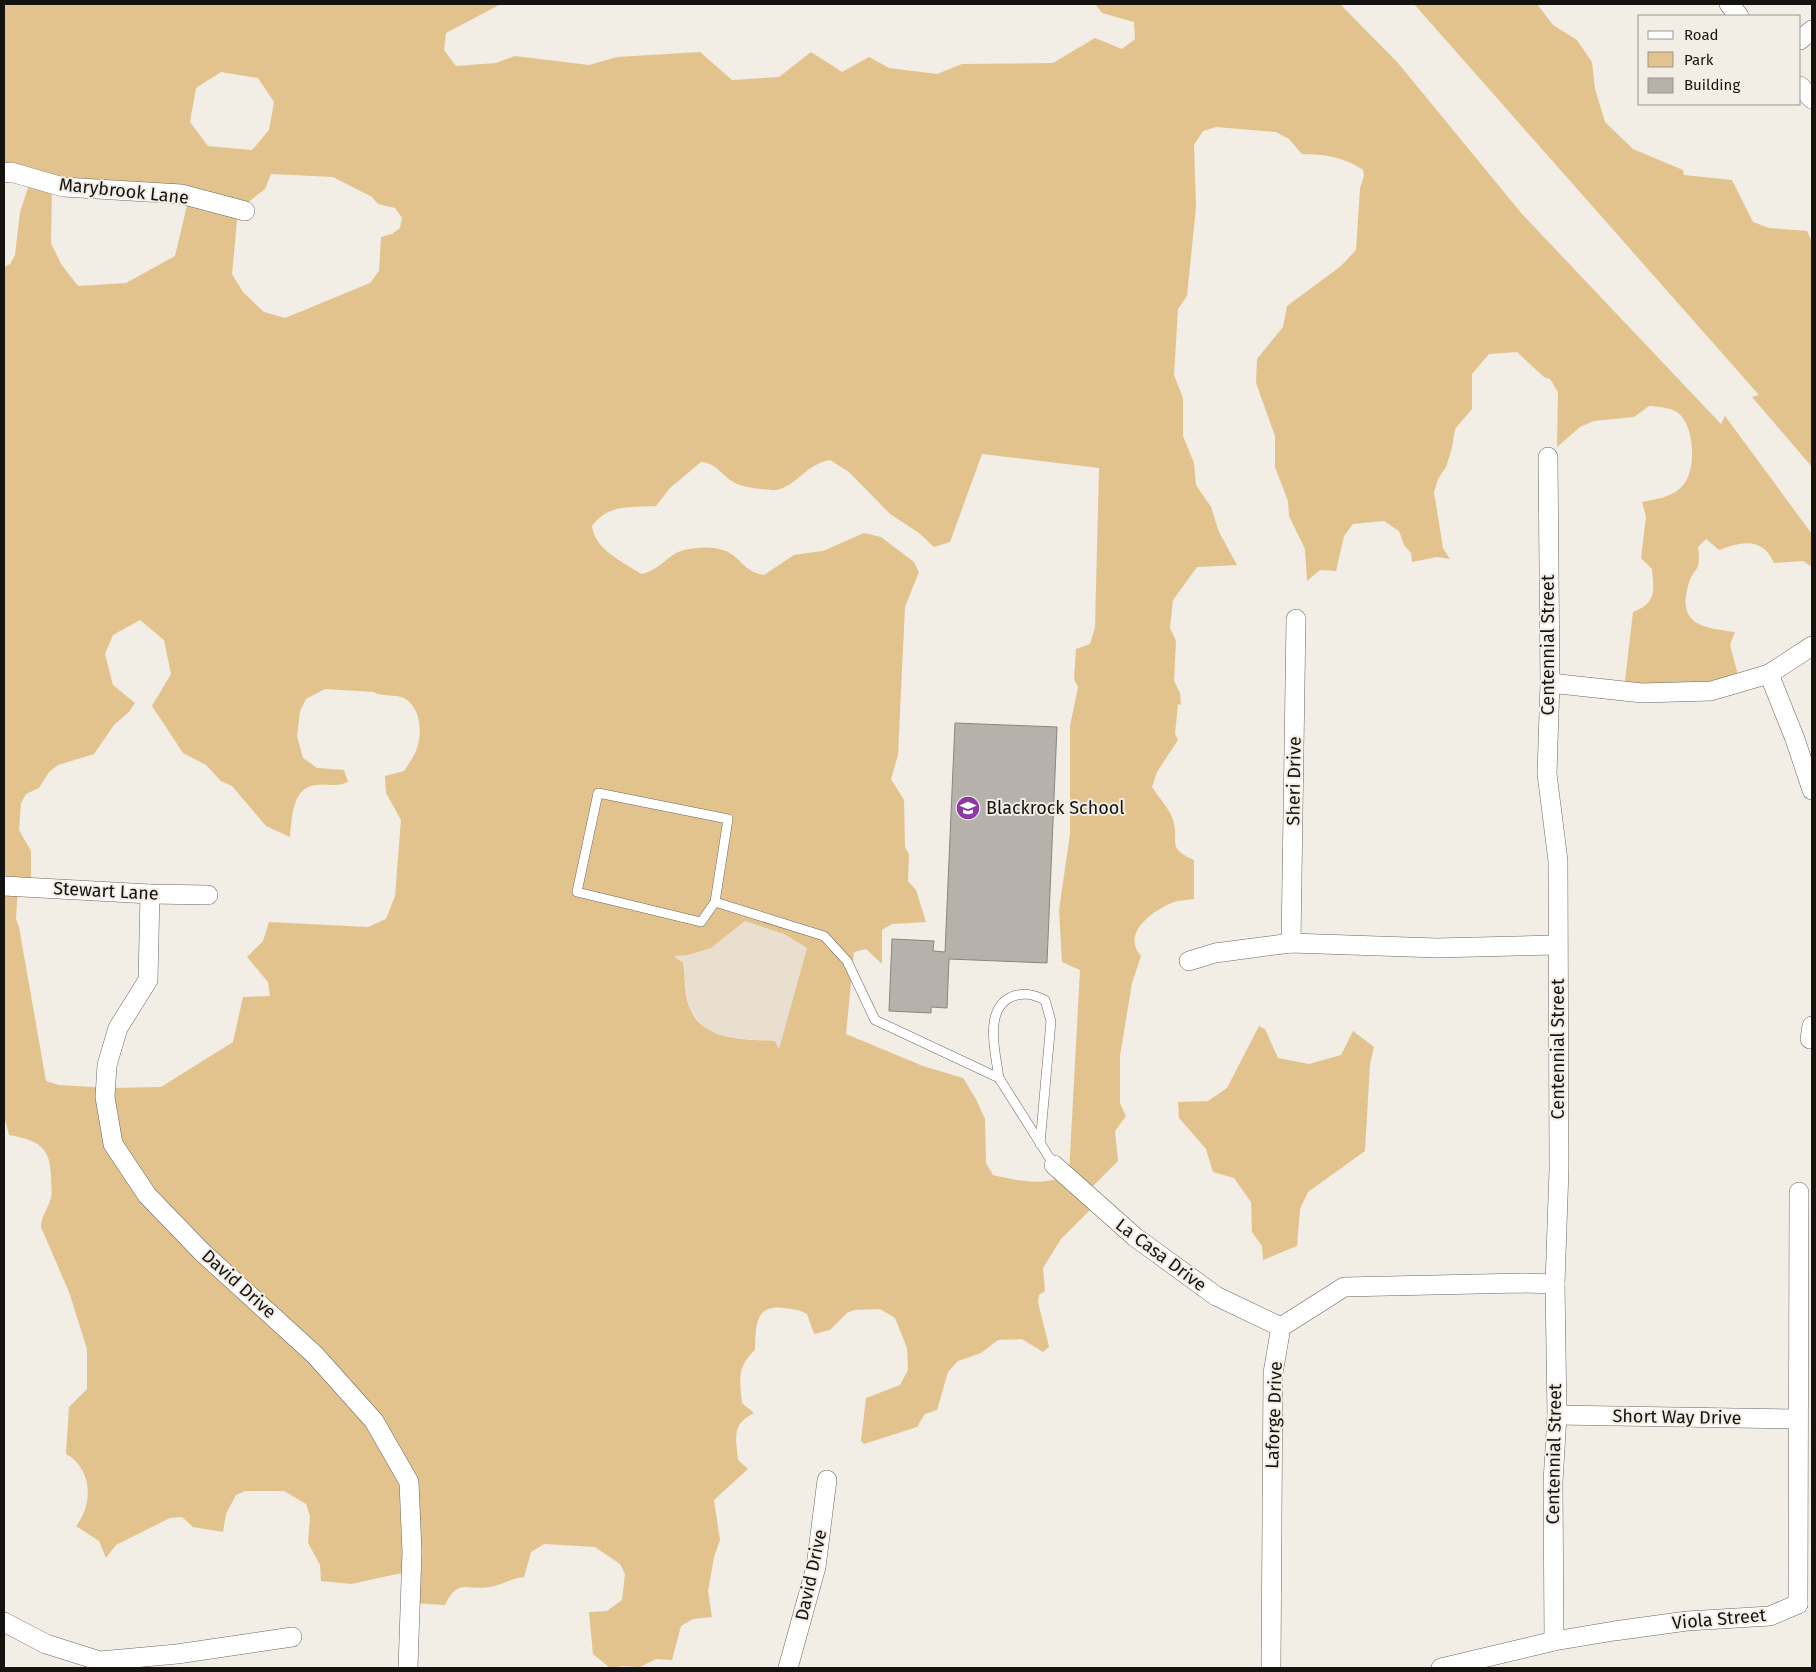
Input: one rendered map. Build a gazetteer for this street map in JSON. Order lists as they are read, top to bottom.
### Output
{
  "streets": {
    "street": [
      "Marybrook Lane",
      "Centennial Street",
      "Sheri Drive",
      "Stewart Lane",
      "La Casa Drive",
      "David Drive",
      "Laforge Drive",
      "Short Way Drive",
      "Viola Street"
    ]
  },
  "crossings": [
    ["Centennial Street", "Short Way Drive"],
    ["Centennial Street", "Viola Street"],
    ["Stewart Lane", "David Drive"],
    ["La Casa Drive", "Laforge Drive"],
    ["Short Way Drive", "Viola Street"]
  ],
  "places": {
    "school or university": ["Blackrock School"]
  },
  "legend": ["Road", "Park", "Building"]
}
